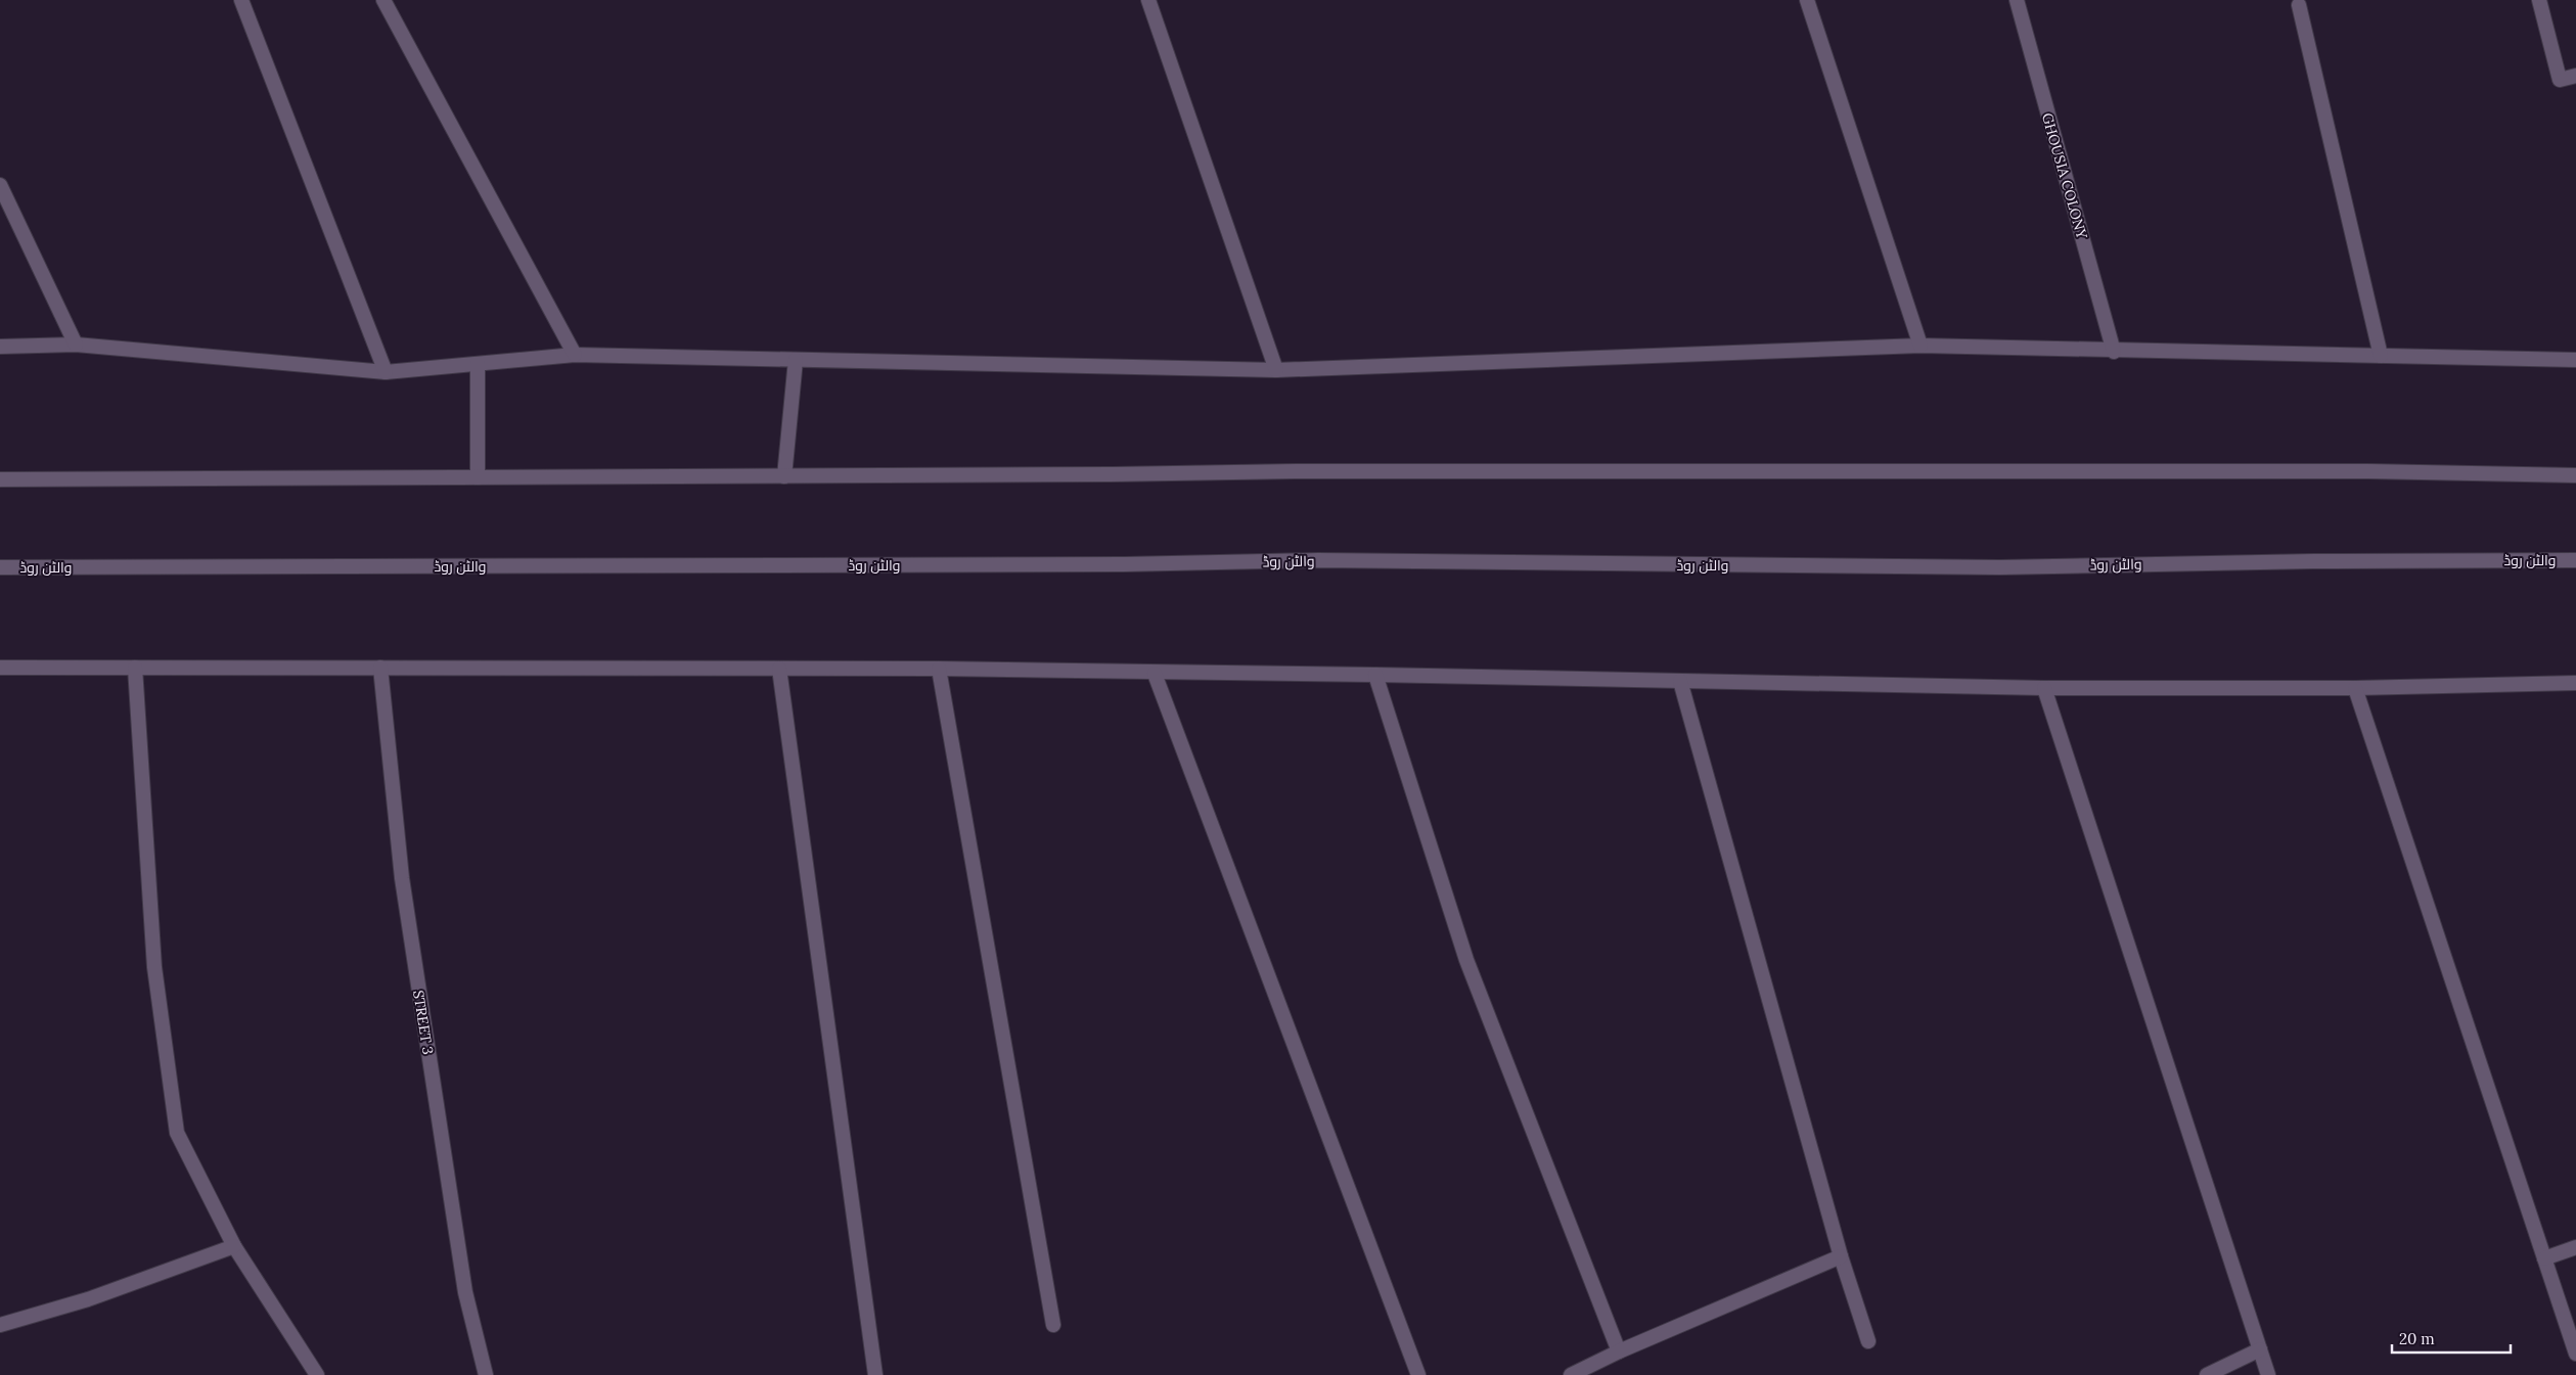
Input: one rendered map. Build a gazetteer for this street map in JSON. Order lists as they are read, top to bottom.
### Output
{
  "streets": {
    "street": ["GHOUSIA COLONY", "والٹن روڈ", "STREET 3"]
  },
  "scale_bar": "20 m"
}
